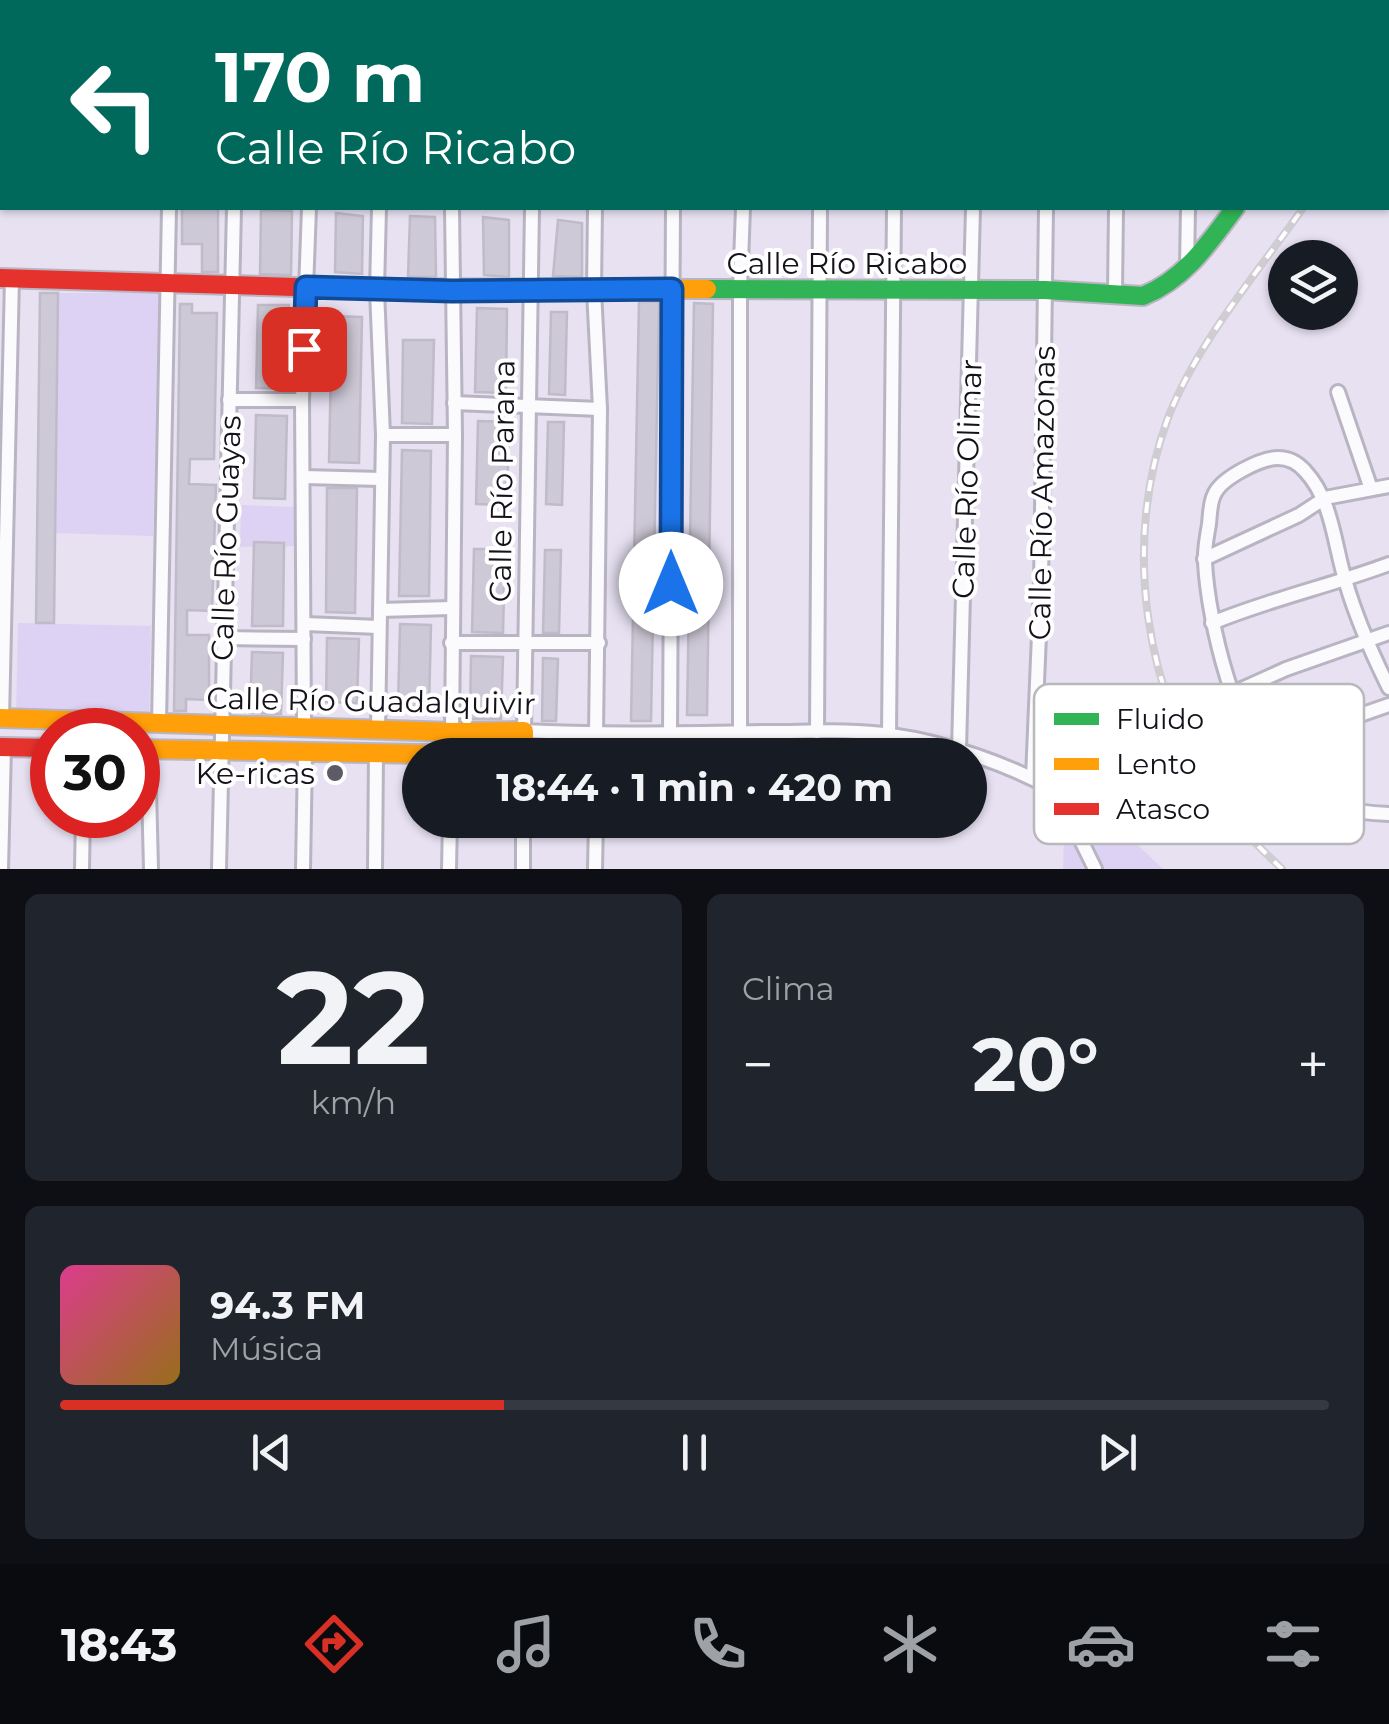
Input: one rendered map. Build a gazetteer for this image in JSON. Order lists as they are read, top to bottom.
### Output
{
  "streets": {
    "street": [
      "Calle Río Ricabo",
      "Calle Río Olimar",
      "Calle Río Parana",
      "Calle Río Amazonas",
      "Calle Río Guayas",
      "Calle Río Guadalquivir"
    ]
  },
  "crossings": [
    ["Calle Río Ricabo", "Calle Río Olimar"],
    ["Calle Río Ricabo", "Calle Río Parana"],
    ["Calle Río Ricabo", "Calle Río Amazonas"],
    ["Calle Río Ricabo", "Calle Río Guayas"],
    ["Calle Río Parana", "Calle Río Guadalquivir"],
    ["Calle Río Amazonas", "Calle Río Guadalquivir"],
    ["Calle Río Guayas", "Calle Río Guadalquivir"]
  ],
  "places": ["Ke-ricas"],
  "legend": ["Fluido", "Lento", "Atasco"],
  "page": {
    "turn": ["170 m", "Calle Río Ricabo"],
    "limit": "30",
    "trip": "18:44 · 1 min · 420 m",
    "tile": [
      ["22", "km/h"],
      "Clima"
    ],
    "heat": ["−", "20°", "+"],
    "song": ["94.3 FM", "Música"],
    "tabs": "18:43"
  }
}
